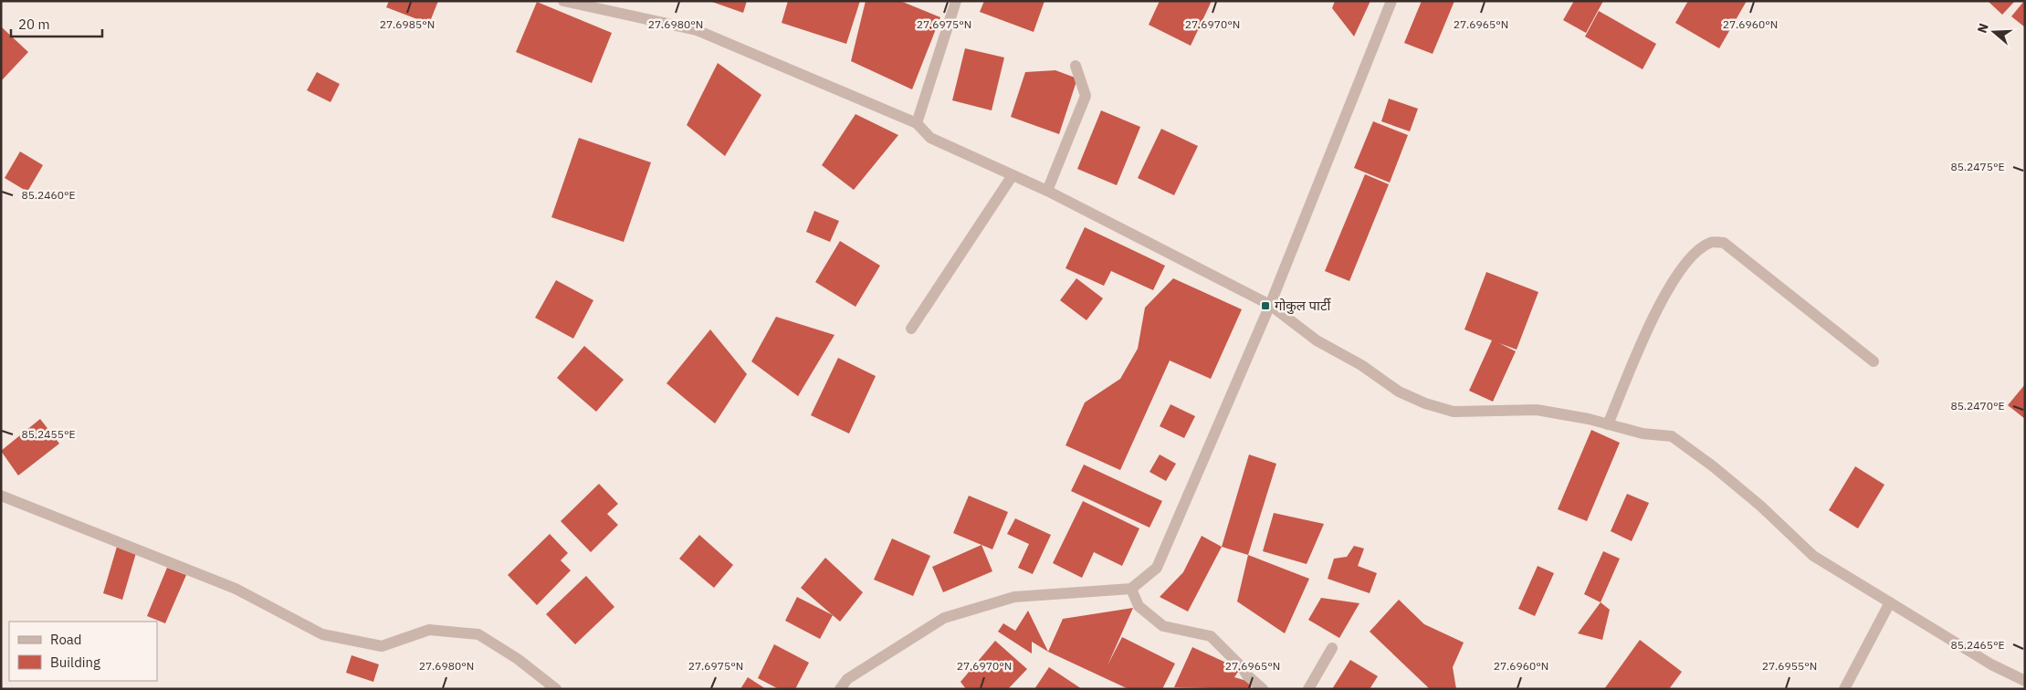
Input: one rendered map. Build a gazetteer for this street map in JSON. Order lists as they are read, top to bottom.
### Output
{
  "places": {
    "transit": ["गोकुल पार्टी"]
  },
  "legend": ["Road", "Building"],
  "scale_bar": "20 m",
  "north": "left",
  "coordinates": [
    "27.6985°N",
    "27.6980°N",
    "27.6975°N",
    "27.6970°N",
    "27.6965°N",
    "27.6960°N",
    "85.2475°E",
    "85.2460°E",
    "85.2470°E",
    "85.2455°E",
    "85.2465°E",
    "27.6955°N"
  ]
}
